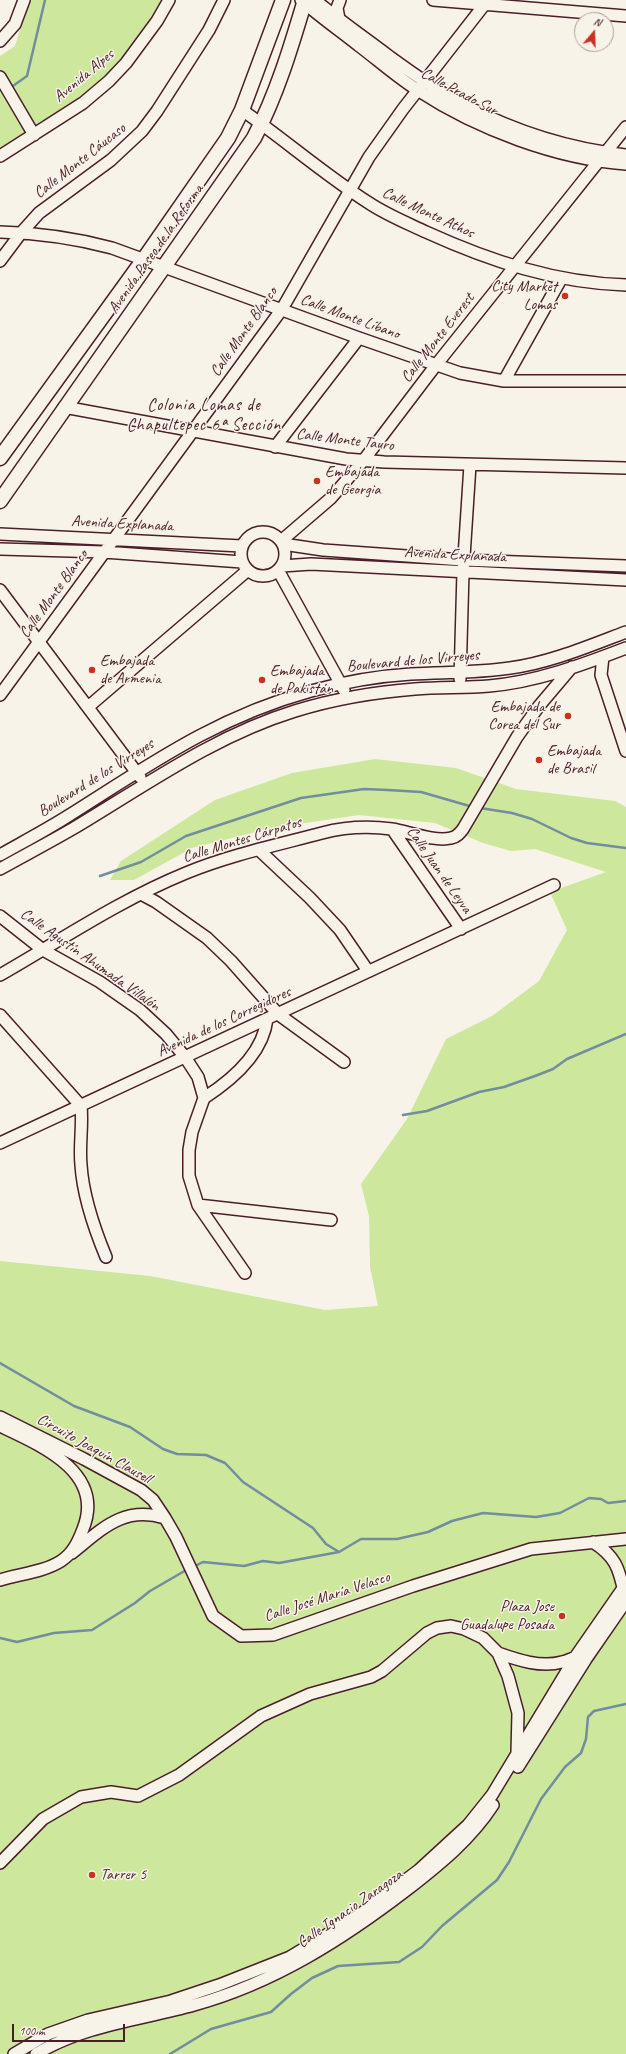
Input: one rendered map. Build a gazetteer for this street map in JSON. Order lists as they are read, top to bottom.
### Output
{
  "streets": {
    "main road": ["Avenida Paseo de la Reforma"],
    "street": [
      "Avenida Alpes",
      "Calle Prado Sur",
      "Calle Monte Cáucaso",
      "Calle Monte Athos",
      "Calle Monte Líbano",
      "Calle Monte Blanco",
      "Calle Monte Everest",
      "Calle Monte Tauro",
      "Avenida Explanada",
      "Boulevard de los Virreyes",
      "Calle Montes Cárpatos",
      "Calle Juan de Leyva",
      "Calle Agustín Ahumada Villalón",
      "Avenida de los Corregidores",
      "Circuito Joaquín Clausell",
      "Calle José María Velasco",
      "Calle Ignacio Zaragoza"
    ]
  },
  "crossings": [
    ["Calle Prado Sur", "Avenida Paseo de la Reforma"],
    ["Calle Prado Sur", "Calle Monte Blanco"],
    ["Calle Prado Sur", "Calle Monte Everest"],
    ["Calle Monte Cáucaso", "Calle Monte Líbano"],
    ["Calle Monte Athos", "Avenida Paseo de la Reforma"],
    ["Calle Monte Athos", "Calle Monte Blanco"],
    ["Calle Monte Athos", "Calle Monte Everest"],
    ["Avenida Paseo de la Reforma", "Calle Monte Líbano"],
    ["Avenida Paseo de la Reforma", "Calle Monte Tauro"],
    ["Calle Monte Líbano", "Calle Monte Blanco"],
    ["Calle Monte Líbano", "Calle Monte Everest"],
    ["Calle Monte Blanco", "Calle Monte Tauro"],
    ["Calle Monte Blanco", "Avenida Explanada"],
    ["Calle Monte Everest", "Calle Monte Tauro"],
    ["Calle Monte Everest", "Avenida Explanada"],
    ["Boulevard de los Virreyes", "Calle Montes Cárpatos"],
    ["Calle Montes Cárpatos", "Calle Juan de Leyva"],
    ["Calle Montes Cárpatos", "Calle Agustín Ahumada Villalón"],
    ["Calle Juan de Leyva", "Avenida de los Corregidores"],
    ["Calle Agustín Ahumada Villalón", "Avenida de los Corregidores"],
    ["Circuito Joaquín Clausell", "Calle José María Velasco"]
  ],
  "districts": ["Colonia Lomas de Chapultepec 6ª Sección"],
  "places": [
    "City Market Lomas",
    "Embajada de Georgia",
    "Embajada de Armenia",
    "Embajada de Pakistán",
    "Embajada de Corea del Sur",
    "Embajada de Brasil",
    "Plaza Jose Guadalupe Posada",
    "Tarrer 5"
  ],
  "scale_bar": "100 m",
  "north": "top"
}
